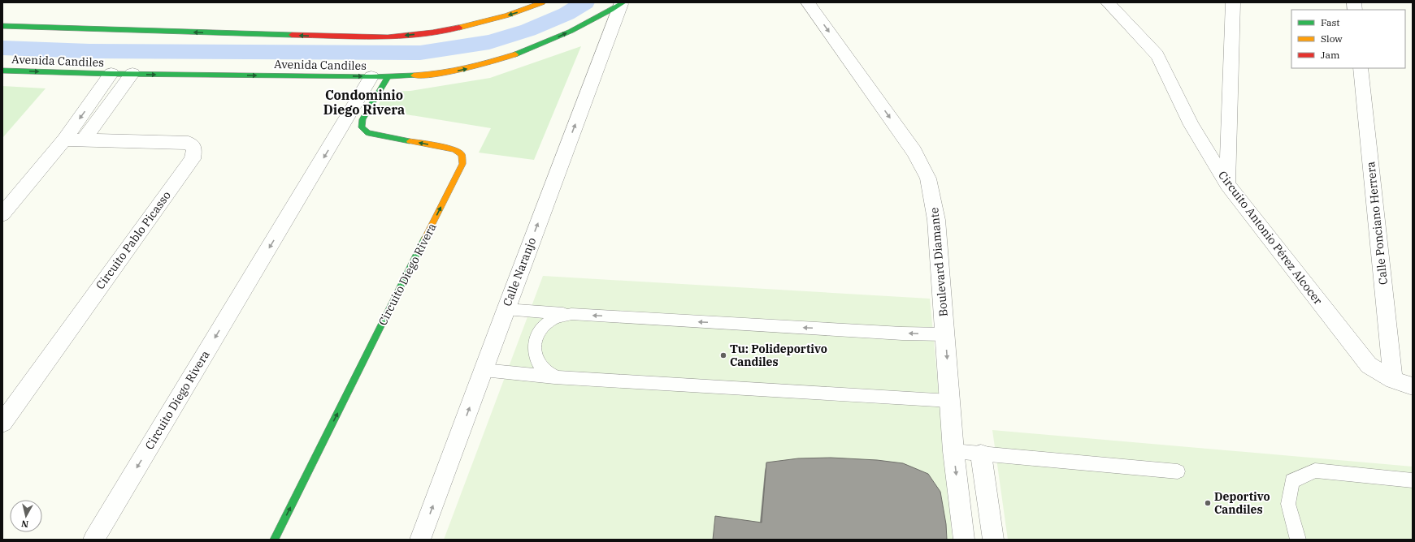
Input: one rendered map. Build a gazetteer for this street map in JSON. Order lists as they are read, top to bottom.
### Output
{
  "streets": {
    "main road": ["Avenida Candiles", "Circuito Diego Rivera"],
    "street": [
      "Calle Ponciano Herrera",
      "Circuito Antonio Pérez Alcocer",
      "Circuito Pablo Picasso",
      "Boulevard Diamante",
      "Calle Naranjo"
    ]
  },
  "crossings": [
    ["Avenida Candiles", "Calle Naranjo"],
    ["Avenida Candiles", "Circuito Diego Rivera"],
    ["Calle Ponciano Herrera", "Circuito Antonio Pérez Alcocer"]
  ],
  "one_way": ["Boulevard Diamante", "Calle Naranjo"],
  "districts": ["Condominio Diego Rivera"],
  "places": ["Tu: Polideportivo Candiles", "Deportivo Candiles"],
  "legend": ["Fast", "Slow", "Jam"],
  "north": "bottom"
}
